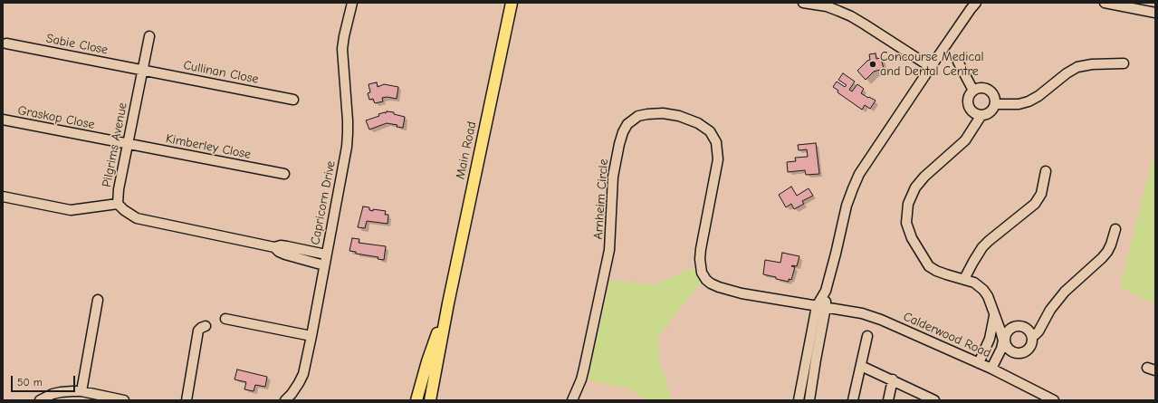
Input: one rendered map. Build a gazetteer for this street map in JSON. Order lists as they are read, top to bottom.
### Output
{
  "streets": {
    "main road": ["Main Road"],
    "street": [
      "Sabie Close",
      "Cullinan Close",
      "Graskop Close",
      "Pilgrims Avenue",
      "Kimberley Close",
      "Arnheim Circle",
      "Capricorn Drive",
      "Calderwood Road"
    ]
  },
  "crossings": [
    ["Sabie Close", "Cullinan Close"],
    ["Sabie Close", "Pilgrims Avenue"],
    ["Cullinan Close", "Pilgrims Avenue"],
    ["Graskop Close", "Pilgrims Avenue"],
    ["Graskop Close", "Kimberley Close"],
    ["Pilgrims Avenue", "Kimberley Close"],
    ["Pilgrims Avenue", "Capricorn Drive"],
    ["Arnheim Circle", "Calderwood Road"]
  ],
  "places": ["Concourse Medical and Dental Centre"],
  "scale_bar": "50 m"
}
